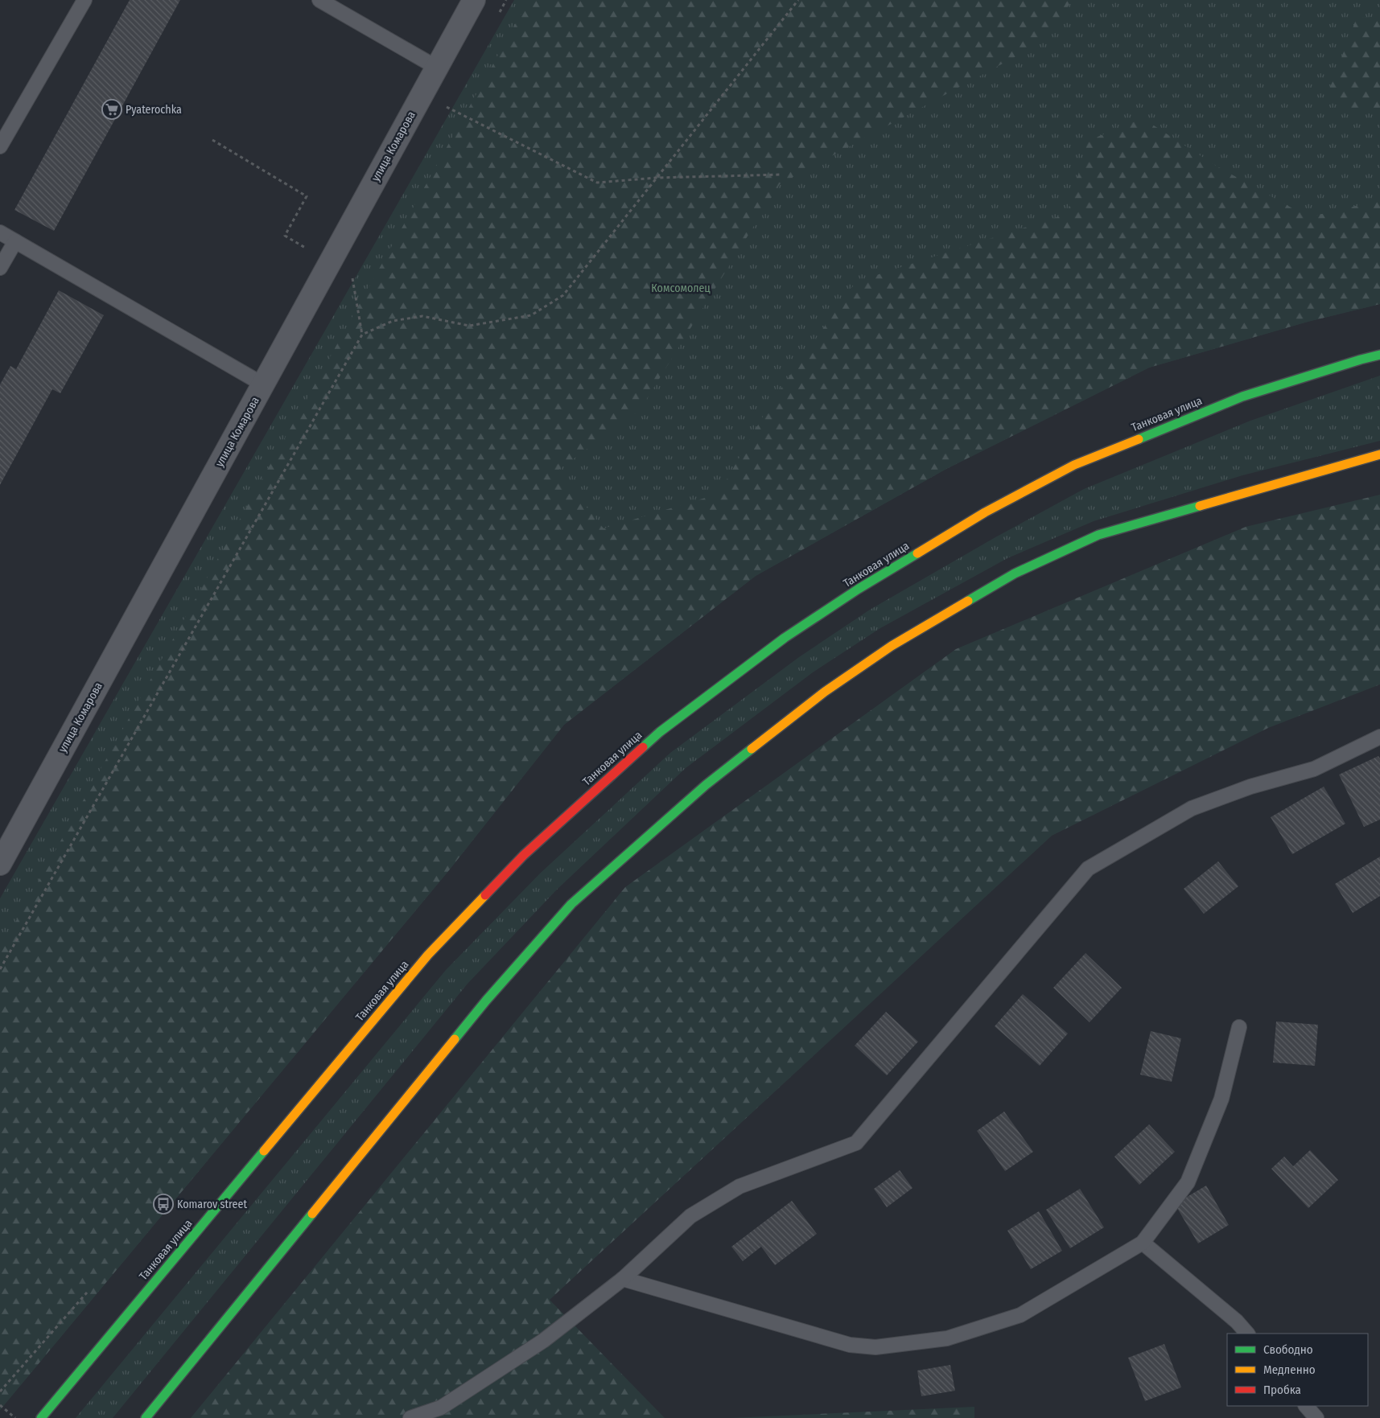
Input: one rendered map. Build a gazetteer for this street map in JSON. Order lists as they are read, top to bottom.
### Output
{
  "streets": {
    "main road": ["Танковая улица"],
    "street": ["улица Комарова"]
  },
  "parks": ["Комсомолец"],
  "places": {
    "supermarket": ["Pyaterochka"],
    "bus stop": ["Komarov street"]
  },
  "legend": ["Свободно", "Медленно", "Пробка"]
}
